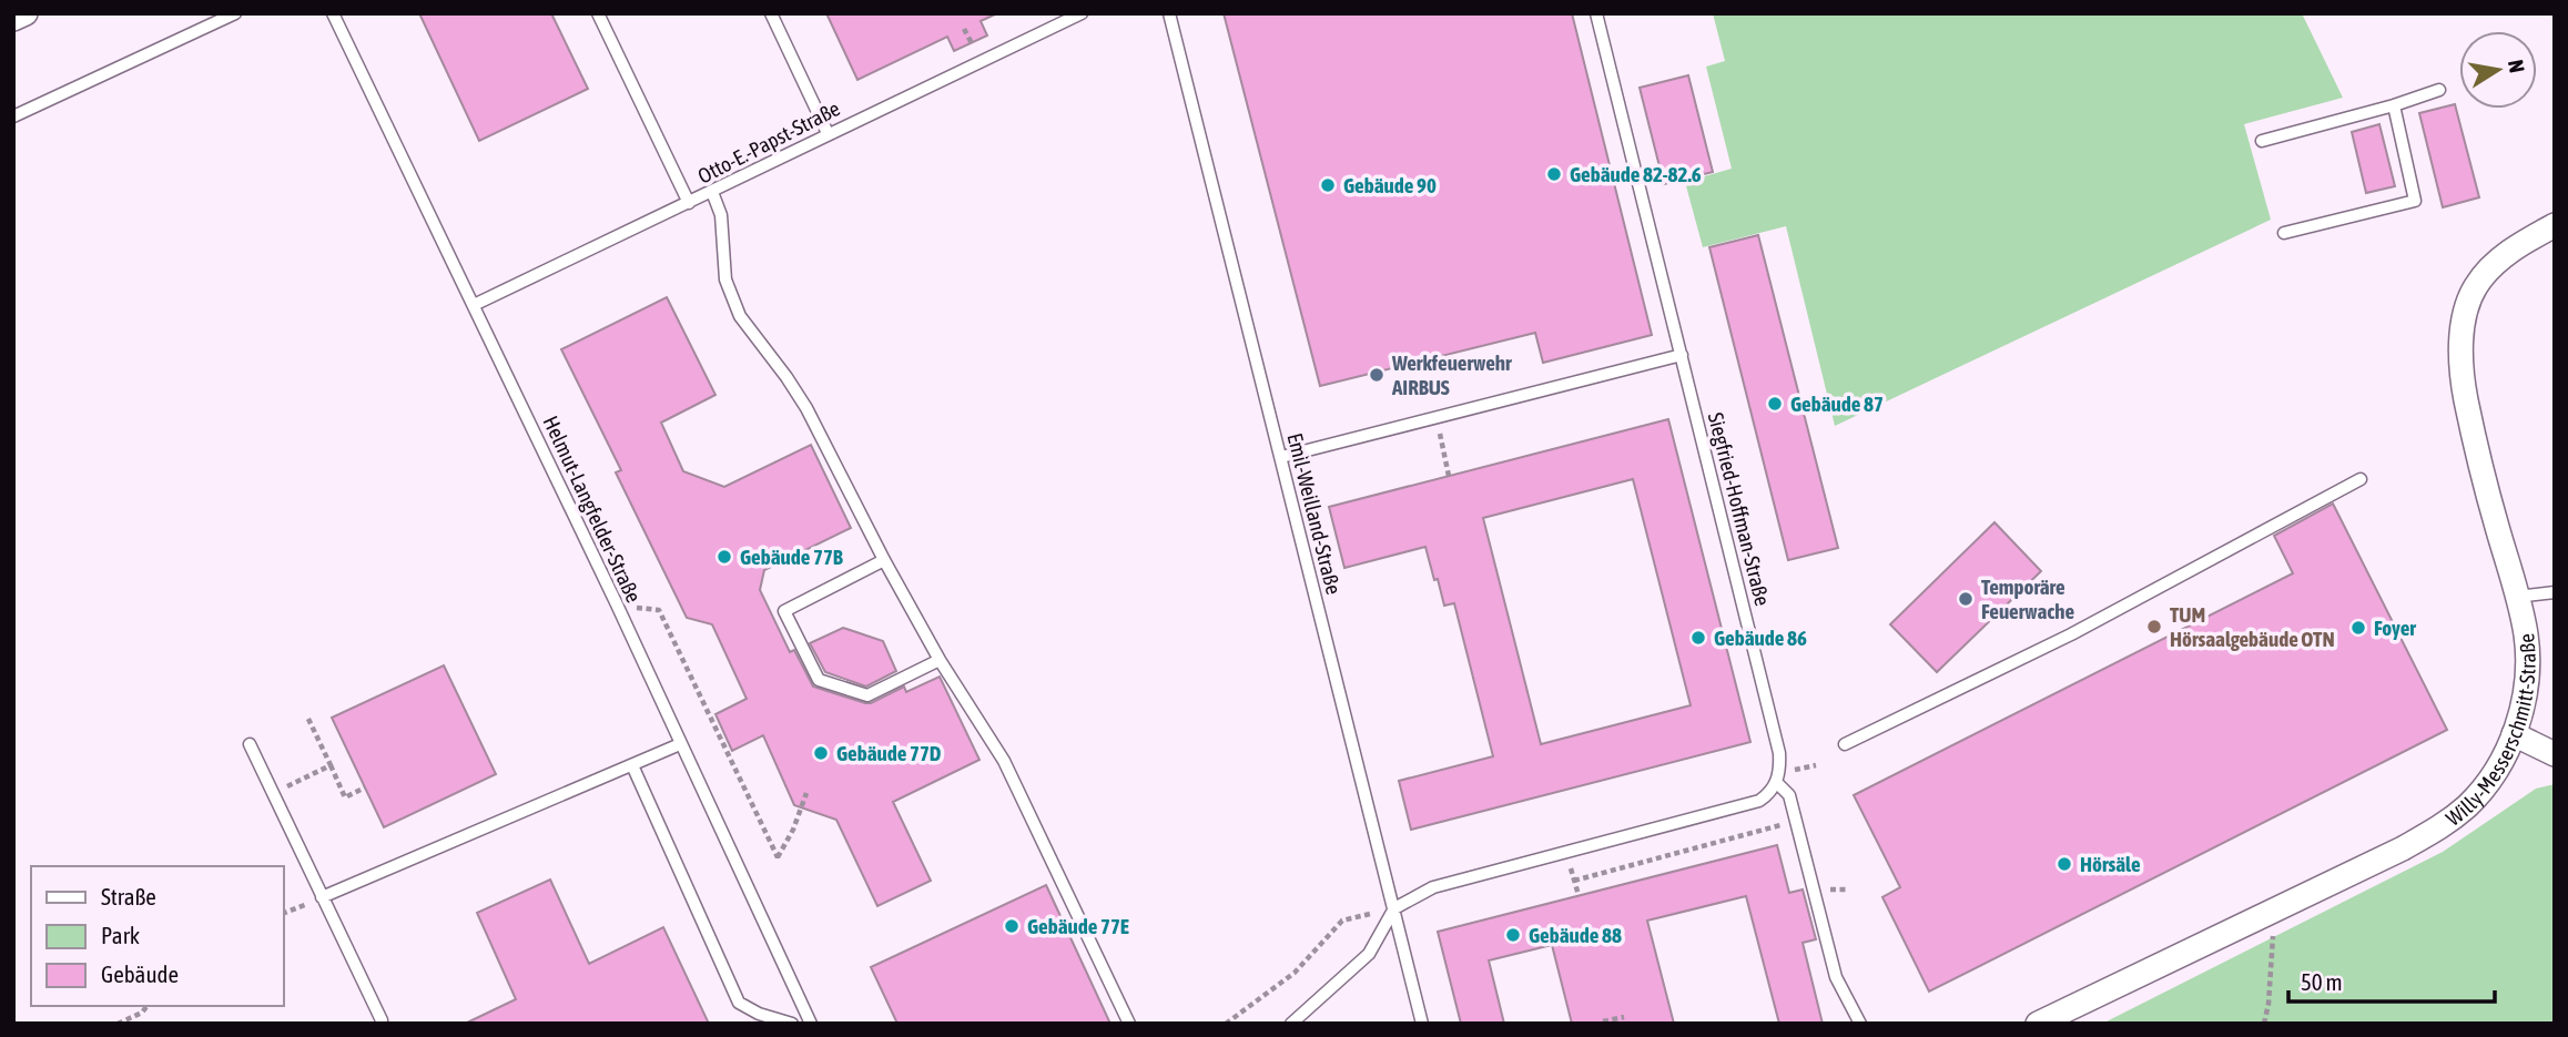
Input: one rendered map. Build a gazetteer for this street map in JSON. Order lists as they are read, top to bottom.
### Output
{
  "streets": {
    "street": ["Willy-Messerschmitt-Straße"],
    "lane": [
      "Otto-E.-Papst-Straße",
      "Helmut-Langfelder-Straße",
      "Siegfried-Hoffman-Straße",
      "Emil-Weilland-Straße"
    ]
  },
  "crossings": [
    ["Otto-E.-Papst-Straße", "Helmut-Langfelder-Straße"]
  ],
  "places": [
    "Gebäude 82-82.6",
    "Gebäude 90",
    "Werkfeuerwehr AIRBUS",
    "Gebäude 87",
    "Gebäude 77B",
    "Temporäre Feuerwache",
    "TUM Hörsaalgebäude OTN",
    "Foyer",
    "Gebäude 86",
    "Gebäude 77D",
    "Hörsäle",
    "Gebäude 77E",
    "Gebäude 88"
  ],
  "legend": ["Straße", "Park", "Gebäude"],
  "scale_bar": "50 m",
  "north": "right"
}
